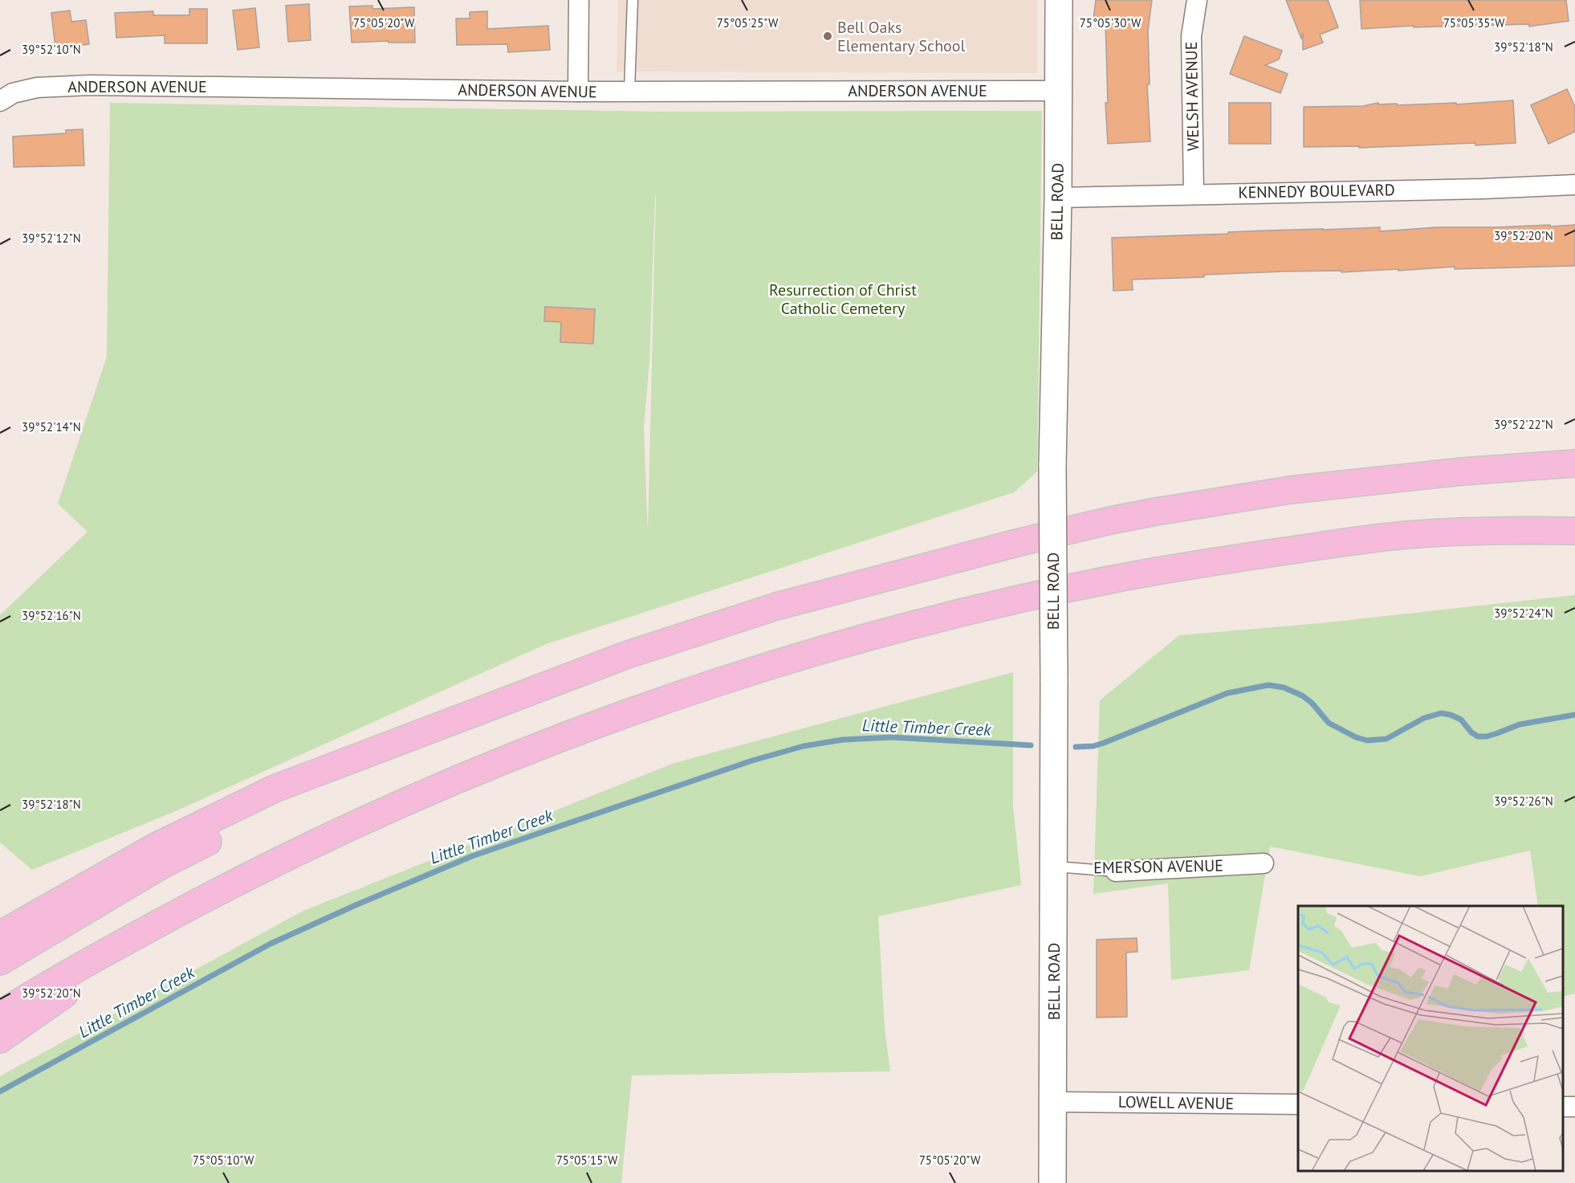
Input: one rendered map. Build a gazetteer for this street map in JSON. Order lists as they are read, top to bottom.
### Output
{
  "streets": {
    "street": [
      "ANDERSON AVENUE",
      "WELSH AVENUE",
      "KENNEDY BOULEVARD",
      "BELL ROAD",
      "EMERSON AVENUE",
      "LOWELL AVENUE"
    ]
  },
  "crossings": [
    ["ANDERSON AVENUE", "BELL ROAD"],
    ["WELSH AVENUE", "KENNEDY BOULEVARD"],
    ["KENNEDY BOULEVARD", "BELL ROAD"],
    ["BELL ROAD", "EMERSON AVENUE"],
    ["BELL ROAD", "LOWELL AVENUE"]
  ],
  "water": ["Little Timber Creek"],
  "parks": ["Resurrection of Christ Catholic Cemetery"],
  "places": ["Bell Oaks Elementary School"],
  "coordinates": [
    "75°05'35\"W",
    "75°05'20\"W",
    "75°05'25\"W",
    "75°05'30\"W",
    "39°52'18\"N",
    "39°52'10\"N",
    "39°52'20\"N",
    "39°52'12\"N",
    "39°52'22\"N",
    "39°52'14\"N",
    "39°52'24\"N",
    "39°52'16\"N",
    "39°52'26\"N",
    "75°05'10\"W",
    "75°05'15\"W"
  ]
}
